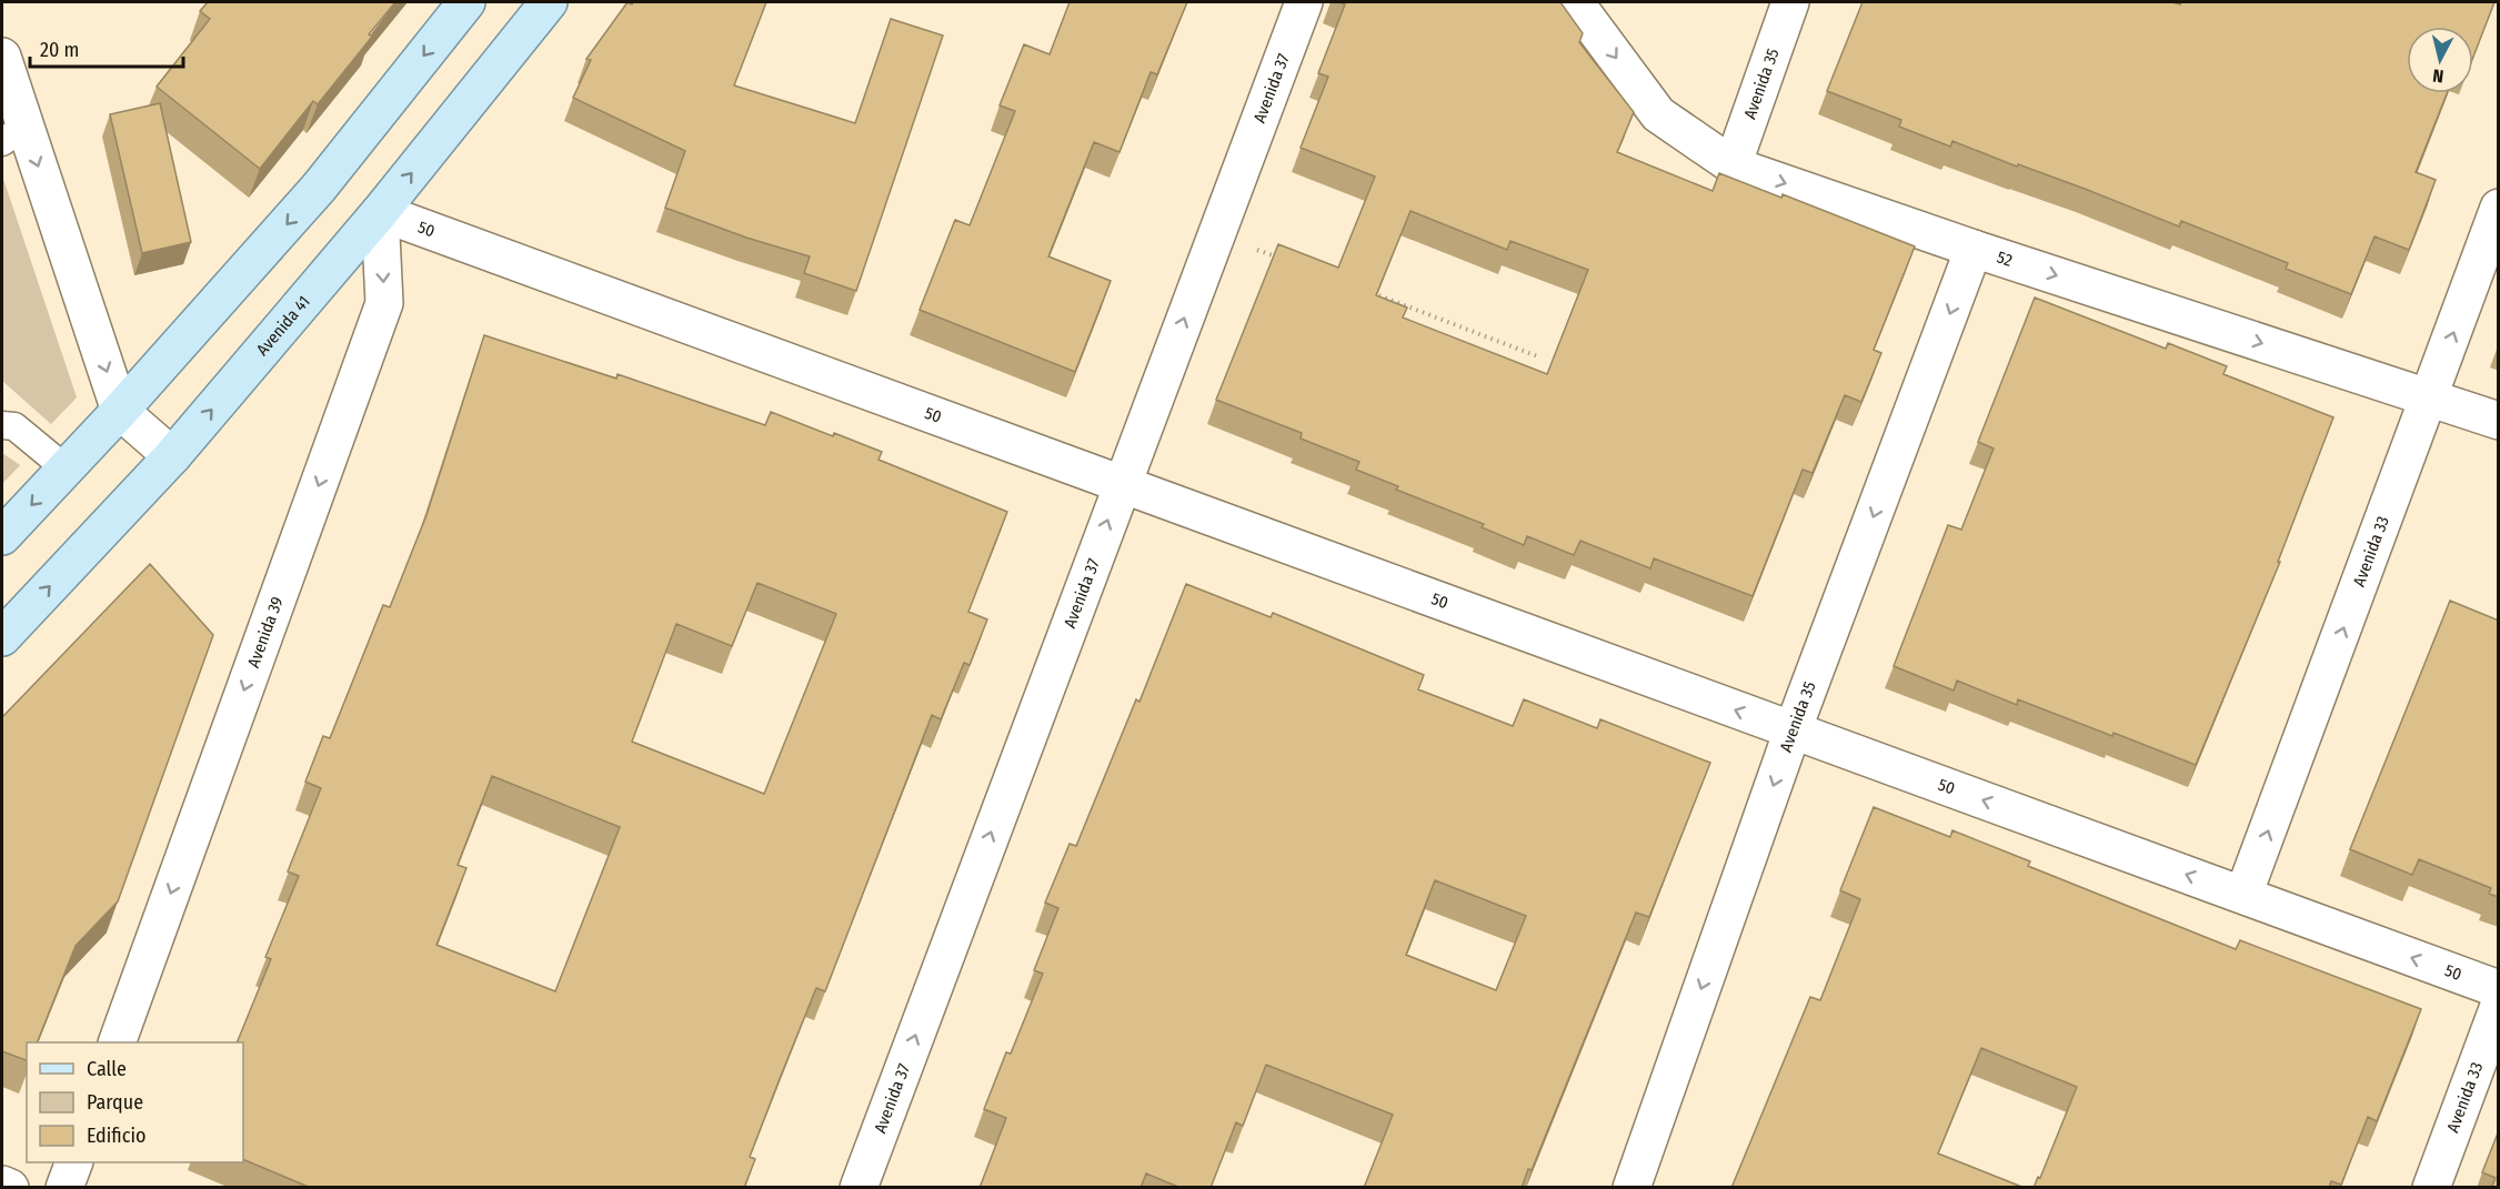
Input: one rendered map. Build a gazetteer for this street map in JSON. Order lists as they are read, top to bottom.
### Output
{
  "streets": {
    "main road": ["Avenida 41"],
    "street": [
      "Avenida 35",
      "Avenida 37",
      "50",
      "52",
      "Avenida 33",
      "Avenida 39"
    ]
  },
  "crossings": [
    ["Avenida 35", "50"],
    ["Avenida 35", "52"],
    ["Avenida 37", "50"],
    ["50", "Avenida 41"],
    ["50", "Avenida 33"],
    ["50", "Avenida 39"],
    ["52", "Avenida 33"],
    ["Avenida 41", "Avenida 39"]
  ],
  "one_way": [
    "Avenida 35",
    "Avenida 37",
    "50",
    "52",
    "Avenida 33",
    "Avenida 39"
  ],
  "legend": ["Calle", "Parque", "Edificio"],
  "scale_bar": "20 m",
  "north": "bottom"
}
